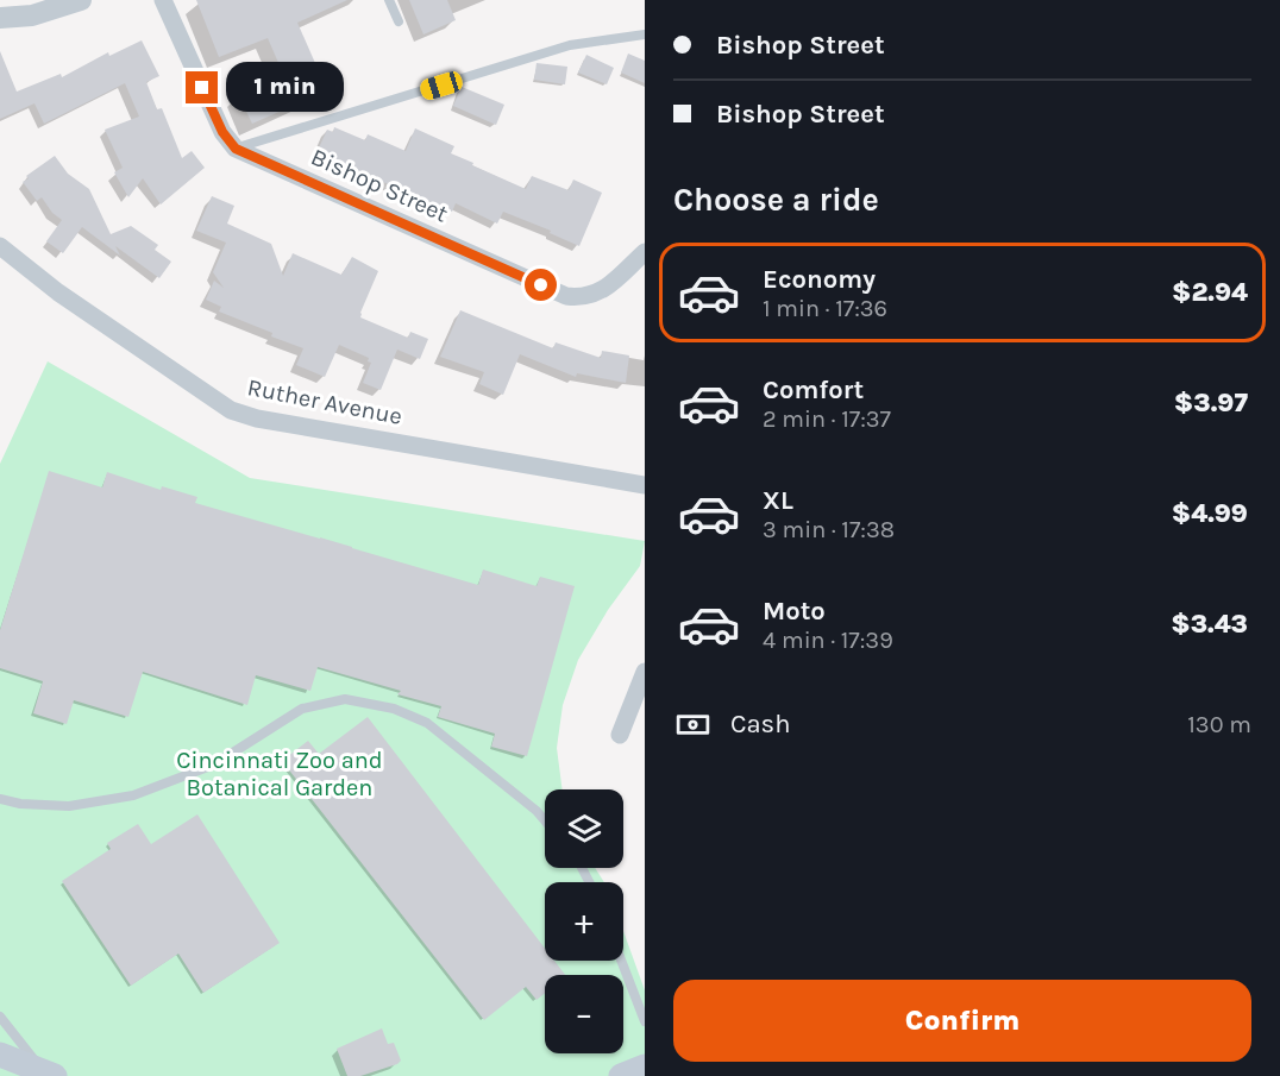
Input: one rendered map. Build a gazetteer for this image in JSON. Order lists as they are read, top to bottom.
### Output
{
  "streets": {
    "street": ["Bishop Street", "Ruther Avenue"]
  },
  "parks": ["Cincinnati Zoo and Botanical Garden"],
  "page": {
    "banner": ["Bishop Street", "Bishop Street"],
    "bubble": "1 min",
    "heading": "Choose a ride",
    "list": [
      {
        "name": "Economy",
        "note": "1 min · 17:36",
        "value": "$2.94"
      },
      {
        "name": "Comfort",
        "note": "2 min · 17:37",
        "value": "$3.97"
      },
      {
        "name": "XL",
        "note": "3 min · 17:38",
        "value": "$4.99"
      },
      {
        "name": "Moto",
        "note": "4 min · 17:39",
        "value": "$3.43"
      }
    ],
    "pay": ["Cash", "130 m"],
    "map_buttons": ["+", "−"],
    "buttons": "Confirm"
  }
}
